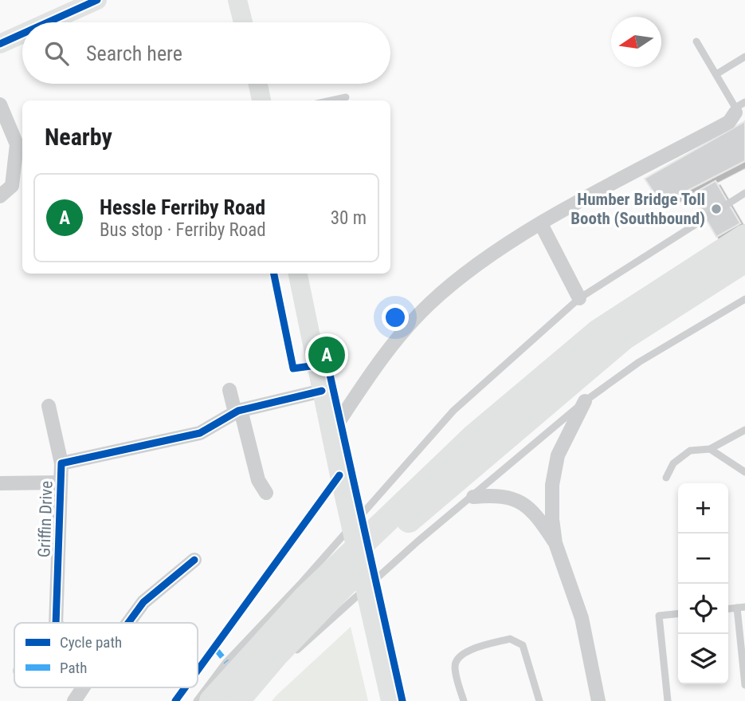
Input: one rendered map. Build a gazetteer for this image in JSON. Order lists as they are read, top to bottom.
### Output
{
  "streets": {
    "street": ["Griffin Drive"]
  },
  "places": ["Humber Bridge Toll Booth (Southbound)"],
  "legend": ["Cycle path", "Path"],
  "north": "left",
  "page": {
    "search": "Search here",
    "heading": "Nearby",
    "list": [
      {
        "mark": "A",
        "name": "Hessle Ferriby Road",
        "note": "Bus stop · Ferriby Road",
        "value": "30 m"
      }
    ],
    "pins": "A",
    "map_buttons": ["+", "−"]
  }
}
